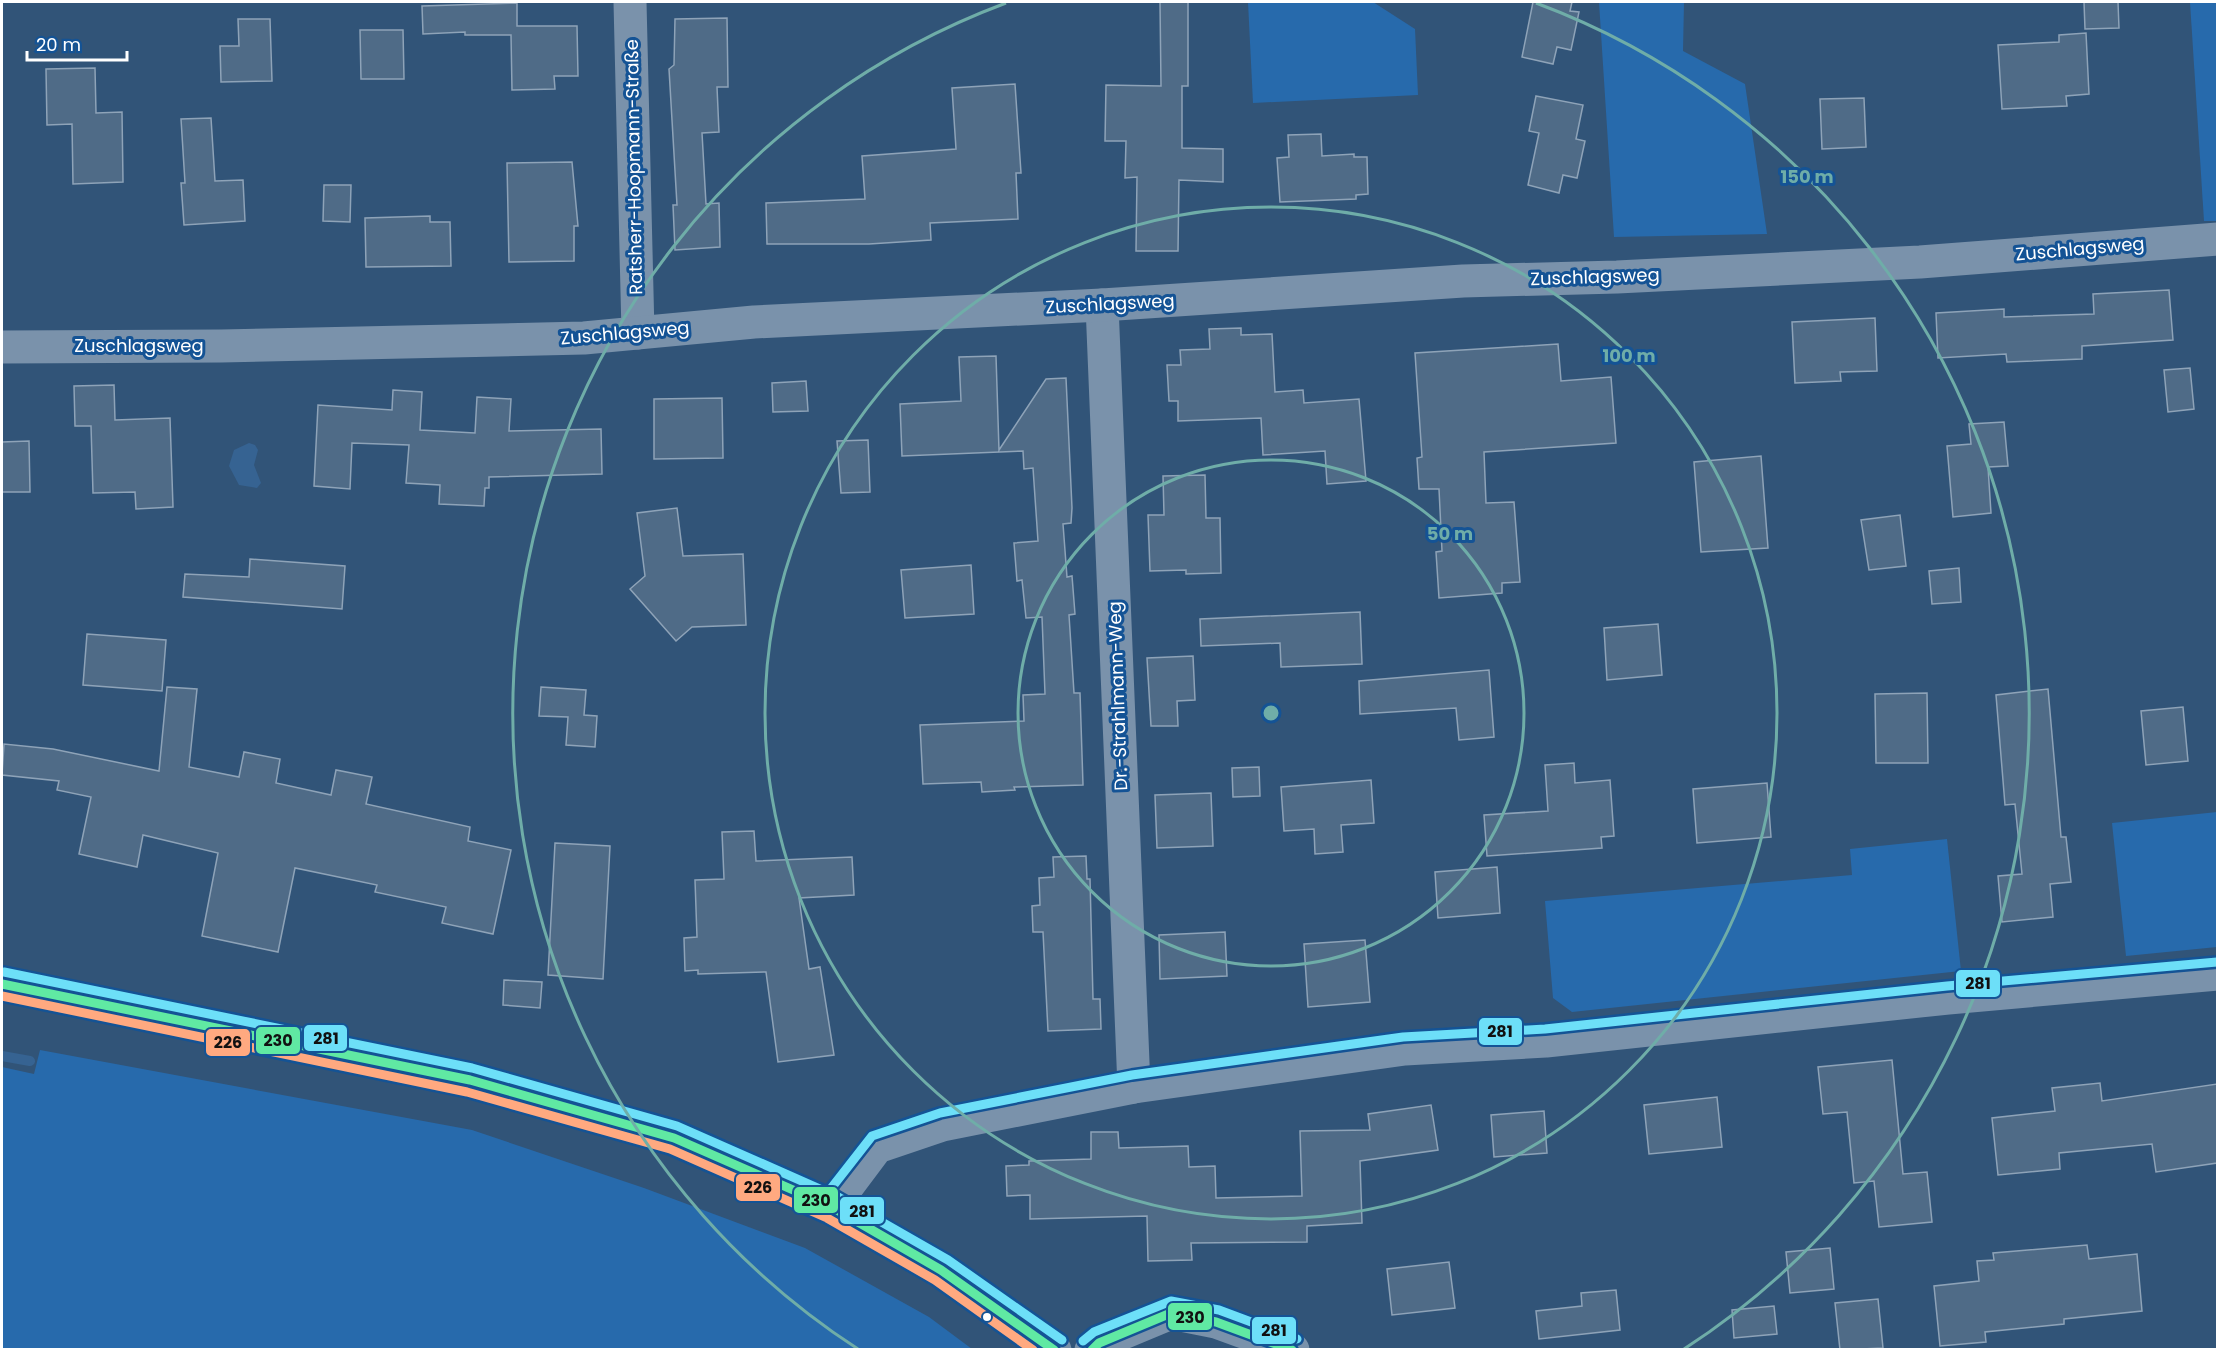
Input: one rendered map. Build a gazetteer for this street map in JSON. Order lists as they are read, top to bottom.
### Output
{
  "streets": {
    "street": ["Ratsherr-Hoopmann-Straße", "Zuschlagsweg", "Dr.-Strahlmann-Weg"]
  },
  "crossings": [
    ["Ratsherr-Hoopmann-Straße", "Zuschlagsweg"],
    ["Zuschlagsweg", "Dr.-Strahlmann-Weg"]
  ],
  "lines": ["transit line 281", "transit line 230", "transit line 226"],
  "scale_bar": "20 m",
  "rings": ["150 m", "100 m", "50 m"]
}
